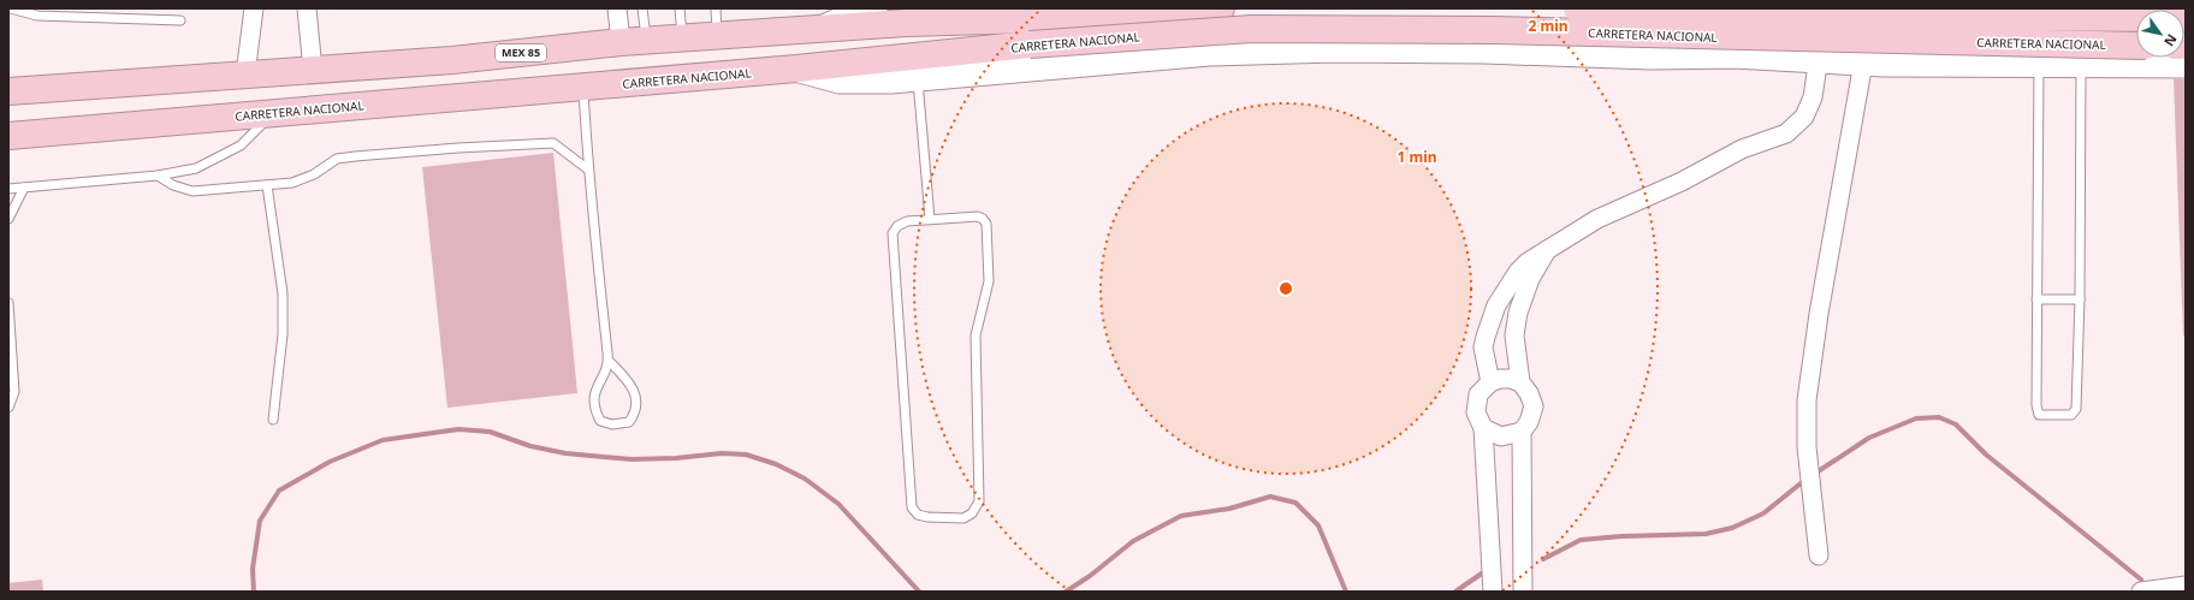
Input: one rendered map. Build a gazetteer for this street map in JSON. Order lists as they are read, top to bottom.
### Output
{
  "streets": {
    "highway": ["CARRETERA NACIONAL", "MEX 85"]
  },
  "crossings": [
    ["CARRETERA NACIONAL", "MEX 85"]
  ],
  "north": "bottom right",
  "rings": ["2 min", "1 min"]
}
